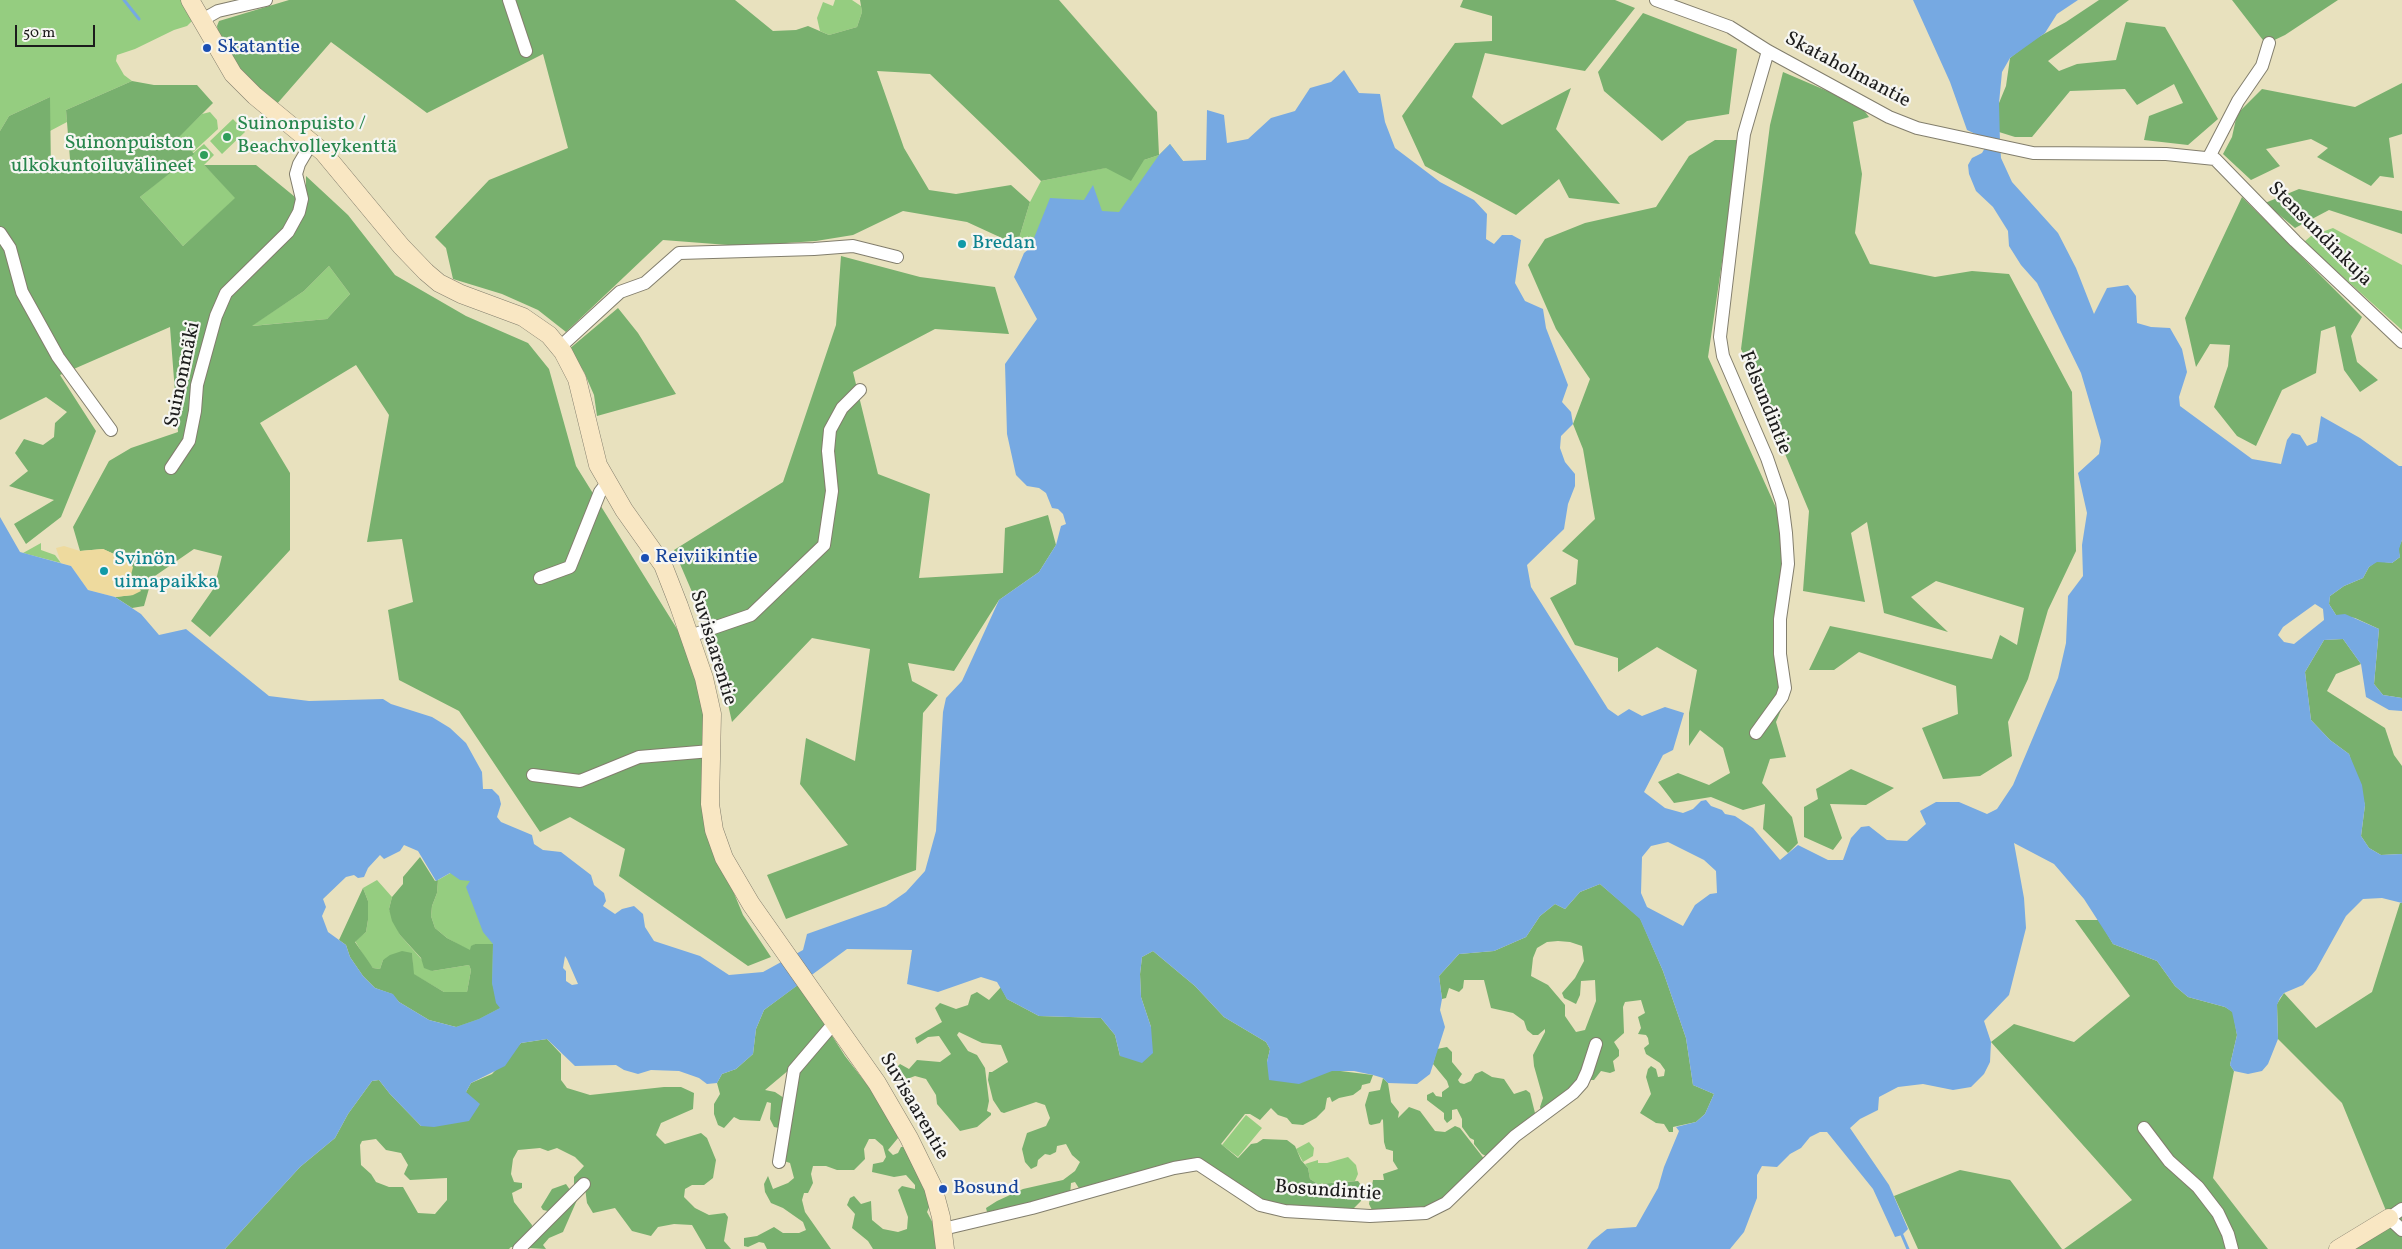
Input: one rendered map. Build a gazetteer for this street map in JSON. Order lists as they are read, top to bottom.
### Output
{
  "streets": {
    "street": [
      "Skataholmantie",
      "Stensundinkuja",
      "Suinonmäki",
      "Felsundintie",
      "Suvisaarentie",
      "Bosundintie"
    ]
  },
  "crossings": [
    ["Skataholmantie", "Stensundinkuja"],
    ["Skataholmantie", "Felsundintie"],
    ["Suinonmäki", "Suvisaarentie"],
    ["Suvisaarentie", "Bosundintie"]
  ],
  "places": [
    "Skatantie",
    "Suinonpuisto / Beachvolleykenttä",
    "Suinonpuiston ulkokuntoiluvälineet",
    "Bredan",
    "Reiviikintie",
    "Svinön uimapaikka",
    "Bosund"
  ],
  "scale_bar": "50 m"
}
